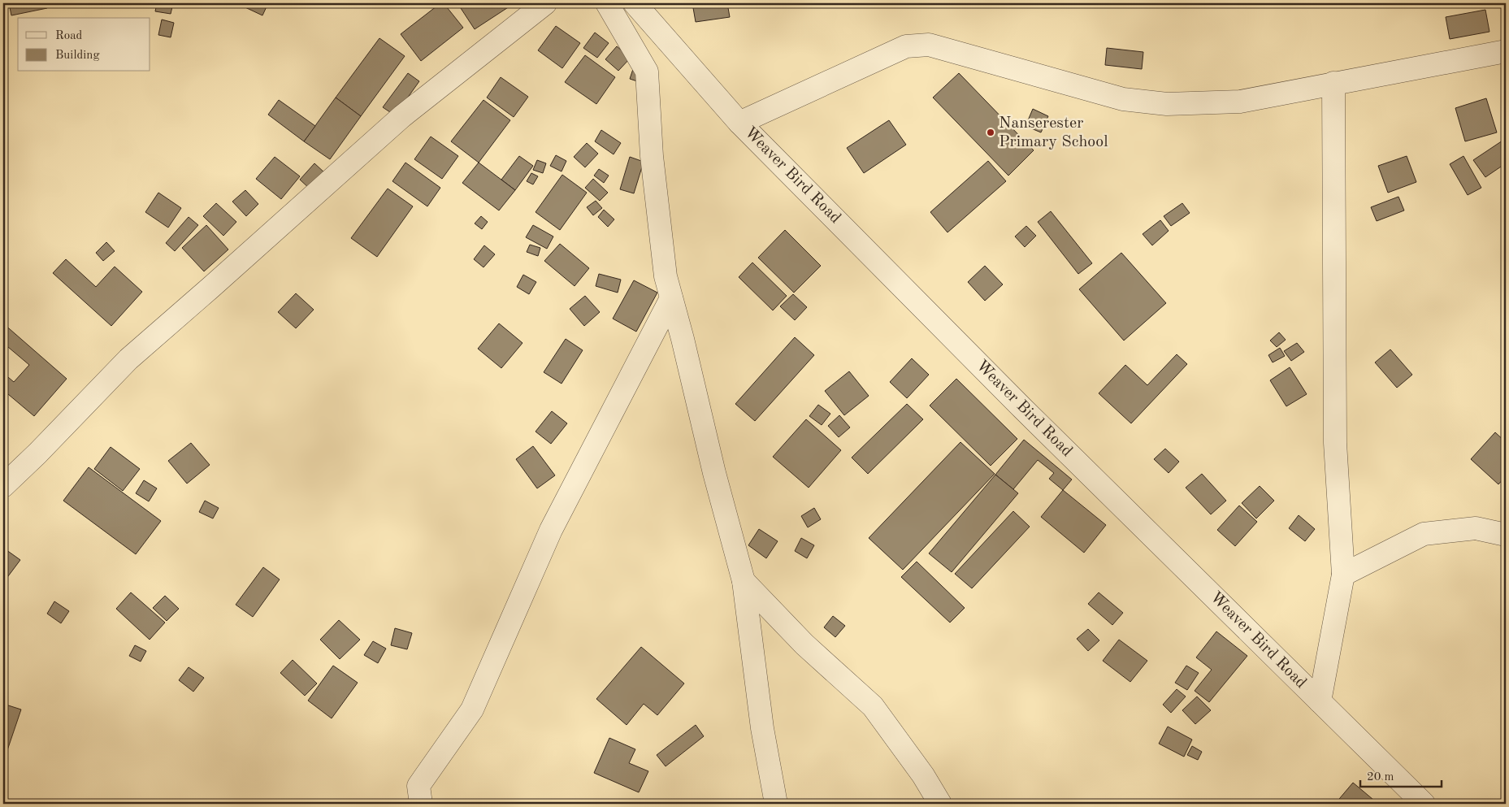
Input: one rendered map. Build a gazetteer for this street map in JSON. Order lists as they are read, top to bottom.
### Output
{
  "streets": {
    "street": ["Weaver Bird Road"]
  },
  "places": ["Nanserester Primary School"],
  "legend": ["Road", "Building"],
  "scale_bar": "20 m"
}
